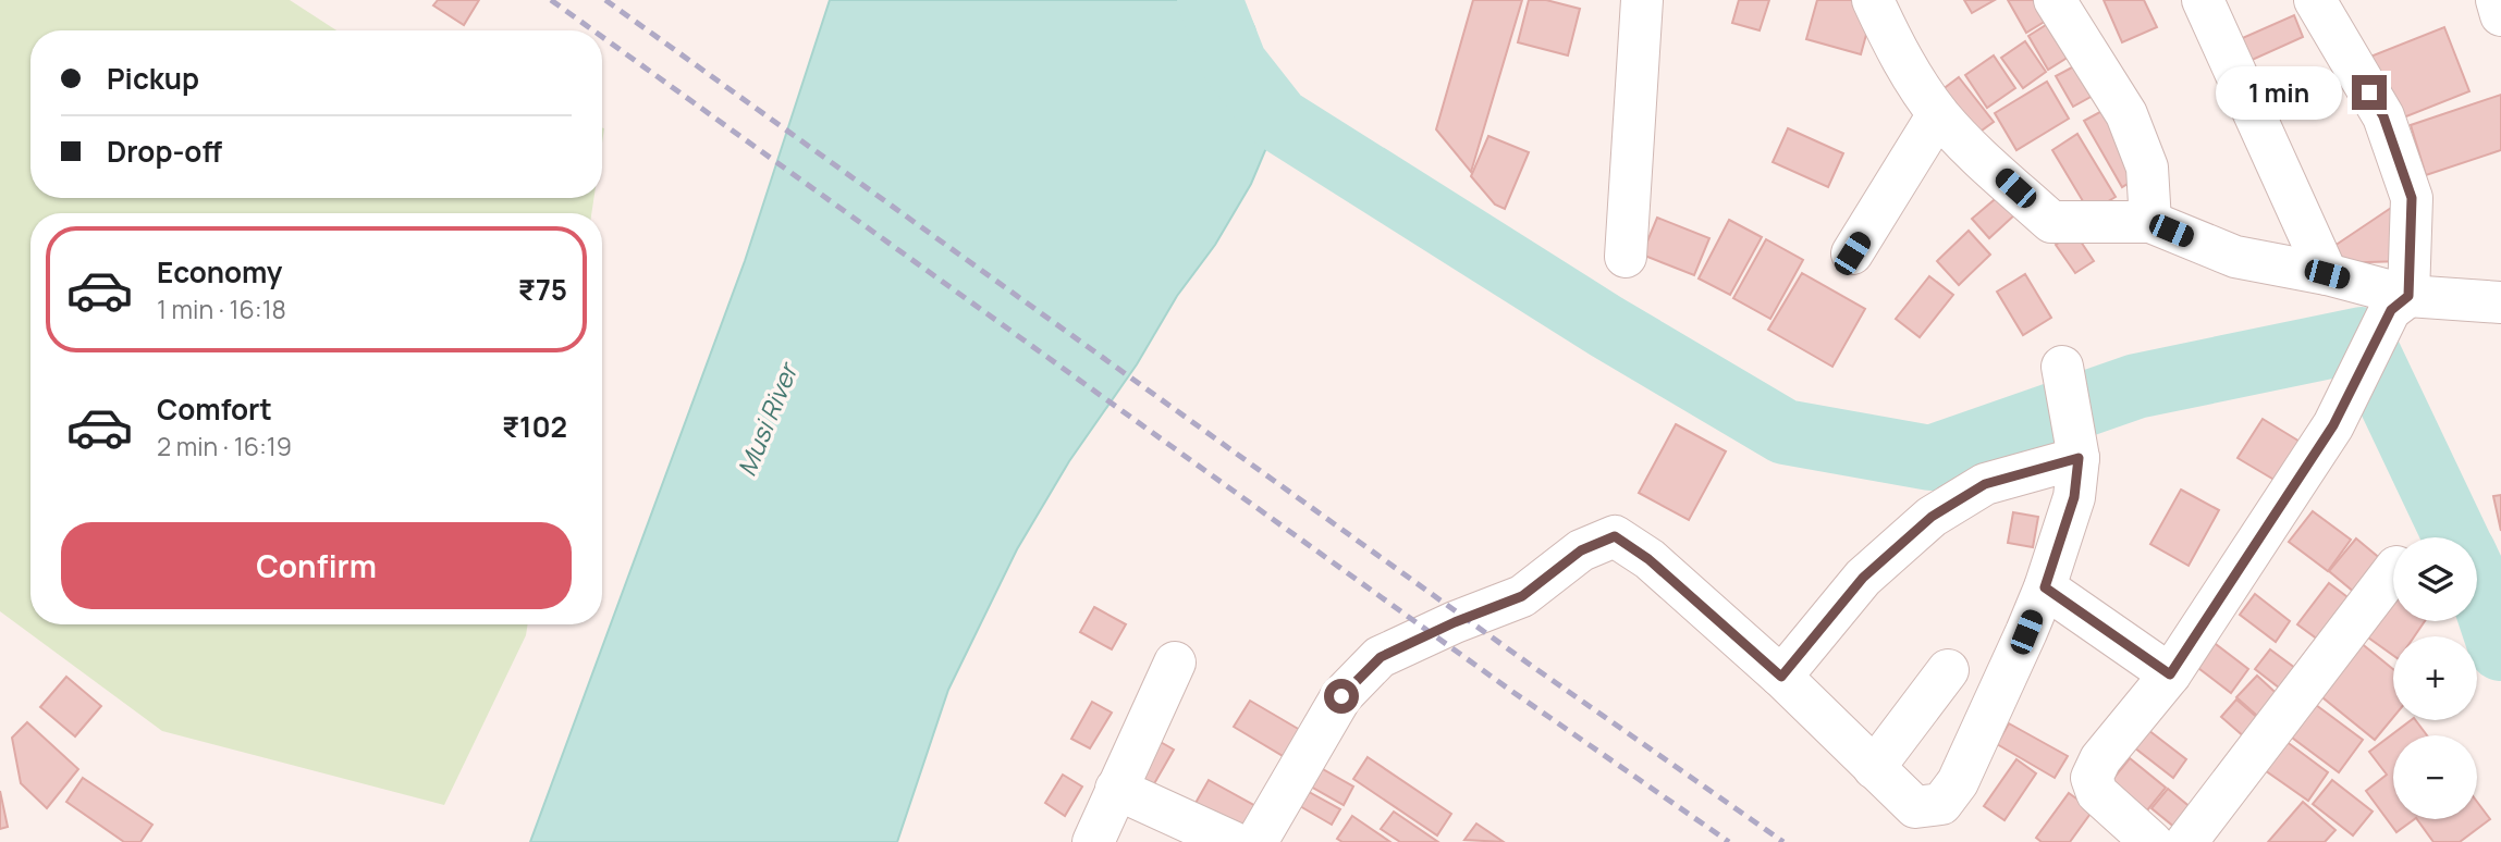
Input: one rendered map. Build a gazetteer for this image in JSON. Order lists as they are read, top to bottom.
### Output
{
  "water": ["Musi River"],
  "page": {
    "banner": ["Pickup", "Drop-off"],
    "bubble": "1 min",
    "list": [
      {
        "name": "Economy",
        "note": "1 min · 16:18",
        "value": "₹75"
      },
      {
        "name": "Comfort",
        "note": "2 min · 16:19",
        "value": "₹102"
      }
    ],
    "buttons": "Confirm",
    "map_buttons": ["+", "−"]
  }
}
